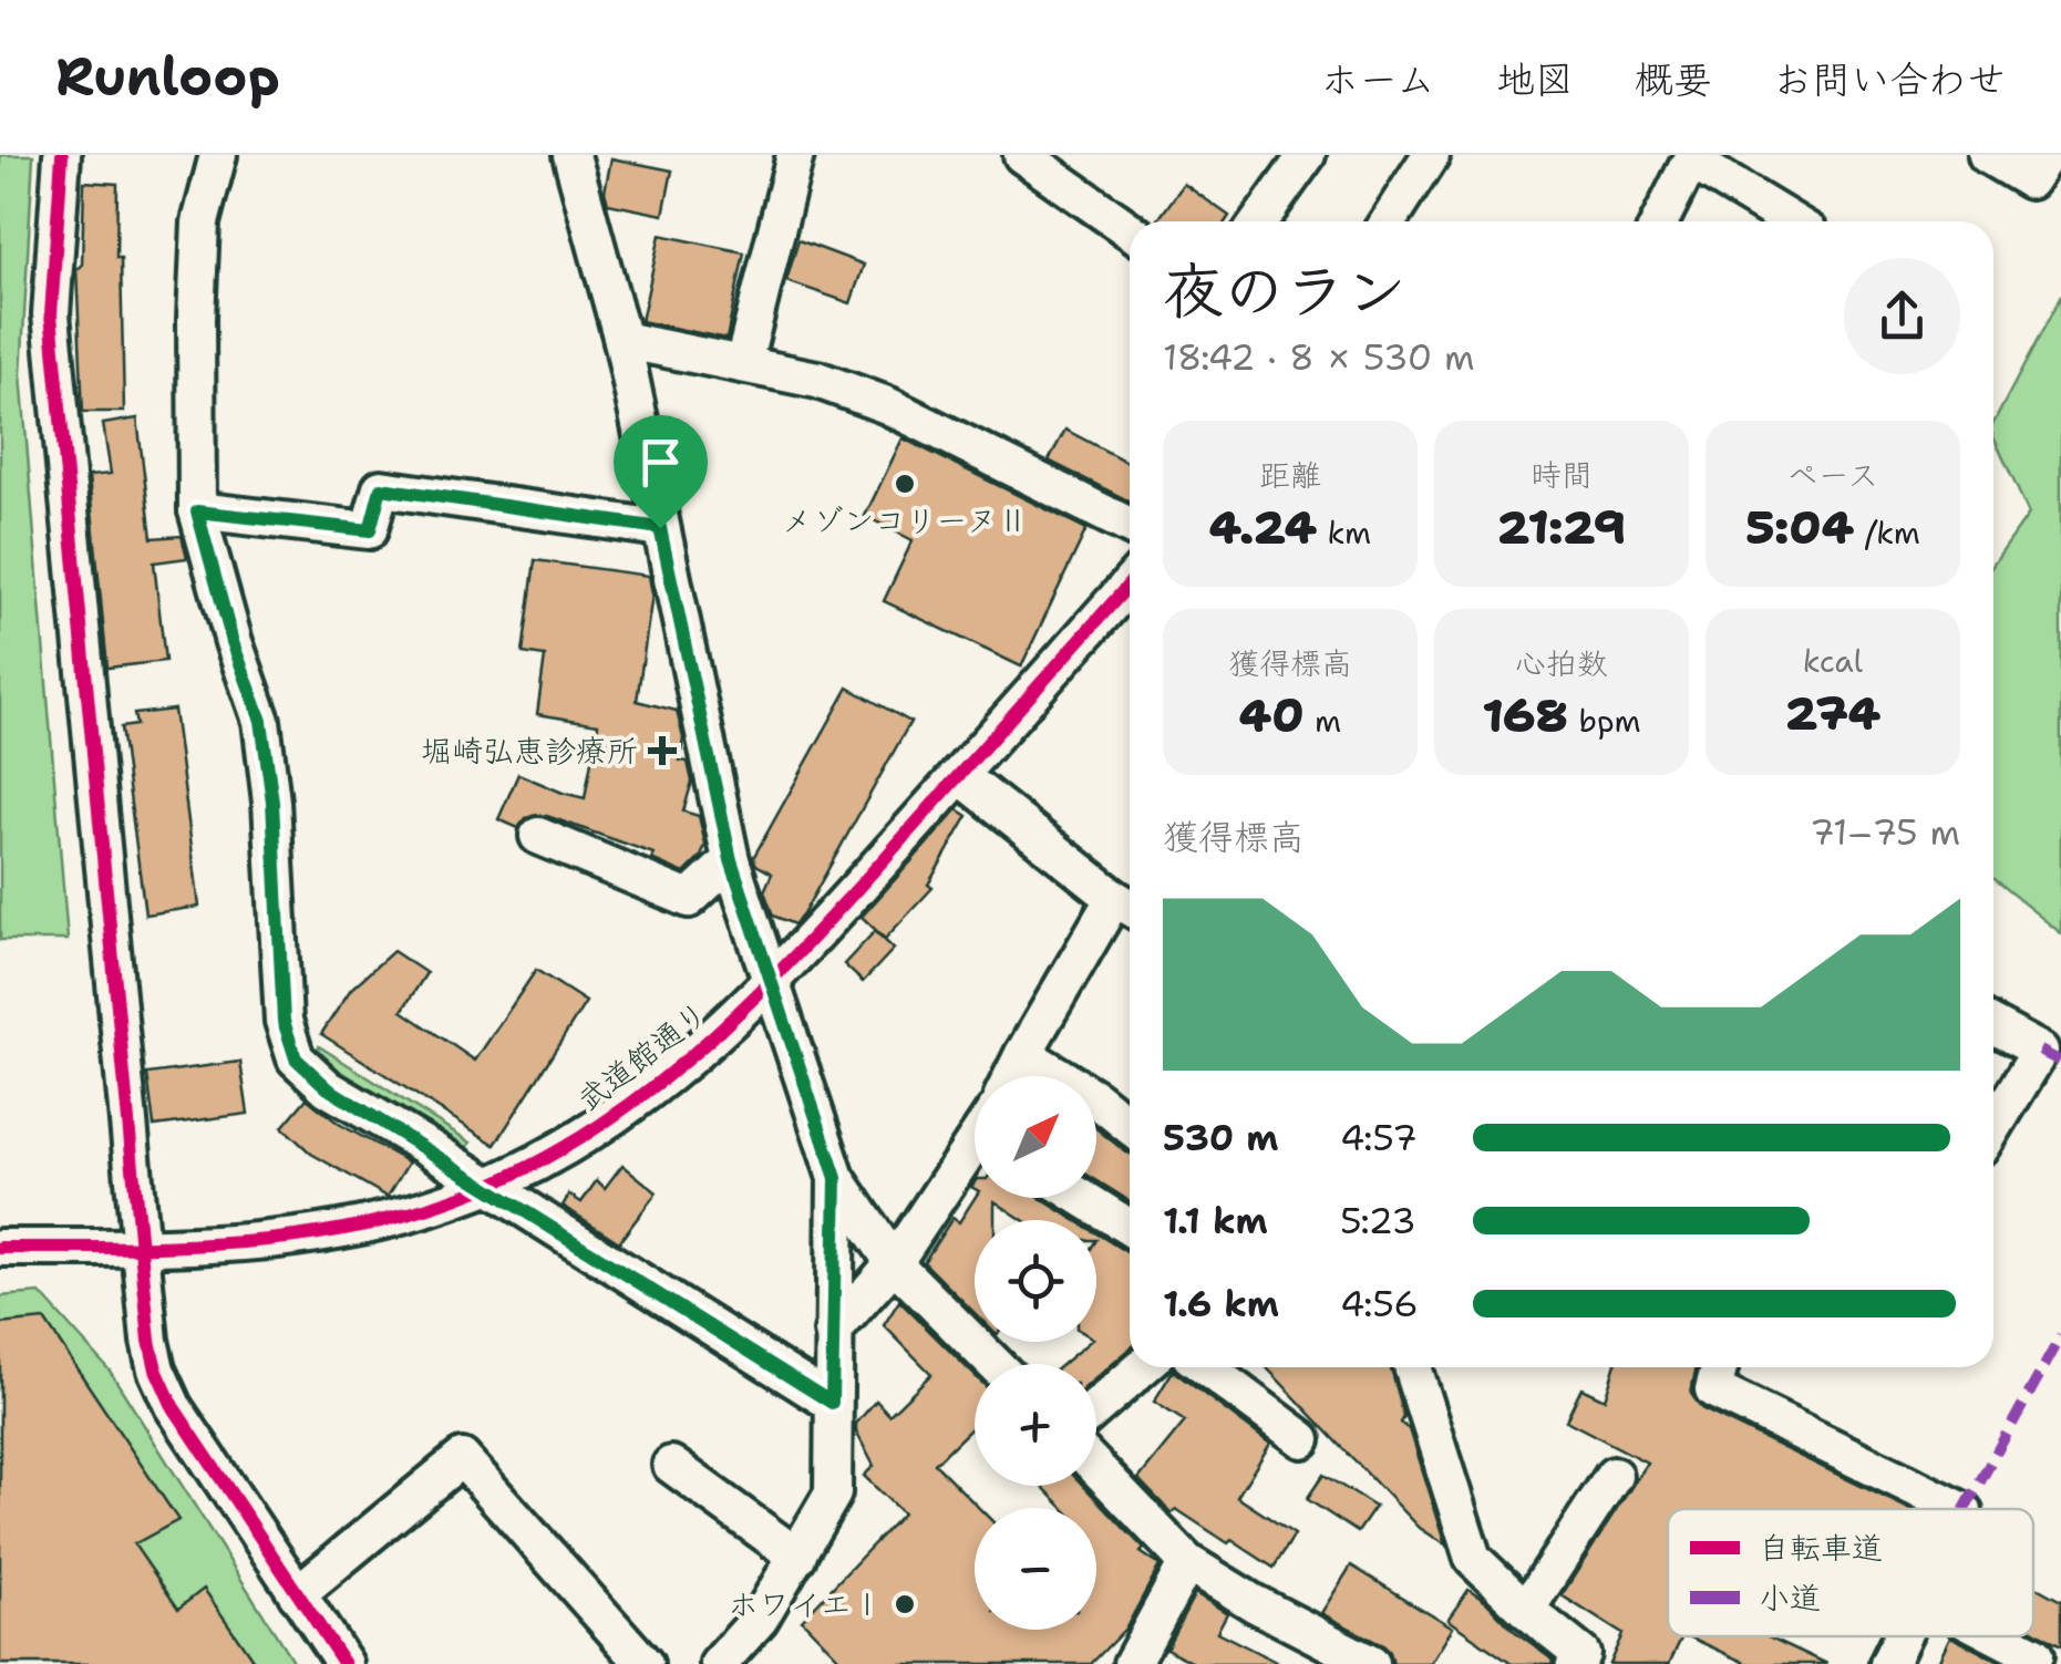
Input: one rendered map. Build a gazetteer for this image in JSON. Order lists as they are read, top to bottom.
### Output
{
  "streets": {
    "street": ["武道館通り"]
  },
  "places": {
    "other": ["メゾンコリーヌⅡ", "ホワイエⅠ"],
    "health": ["堀崎弘恵診療所"]
  },
  "legend": ["自転車道", "小道"],
  "north": "top right",
  "page": {
    "header": "Runloop",
    "nav": [
      "ホーム",
      "地図",
      "概要",
      "お問い合わせ"
    ],
    "heading": ["夜のラン", "18:42 · 8 × 530 m"],
    "stats": [
      ["距離", "4.24 km"],
      ["時間", "21:29"],
      ["ペース", "5:04 /km"],
      ["獲得標高", "40 m"],
      ["心拍数", "168 bpm"],
      ["kcal", "274"]
    ],
    "chart": ["獲得標高", "71–75 m"],
    "map_buttons": ["+", "−"],
    "list": [
      {
        "name": "530 m",
        "note": "4:57"
      },
      {
        "name": "1.1 km",
        "note": "5:23"
      },
      {
        "name": "1.6 km",
        "note": "4:56"
      }
    ]
  }
}
